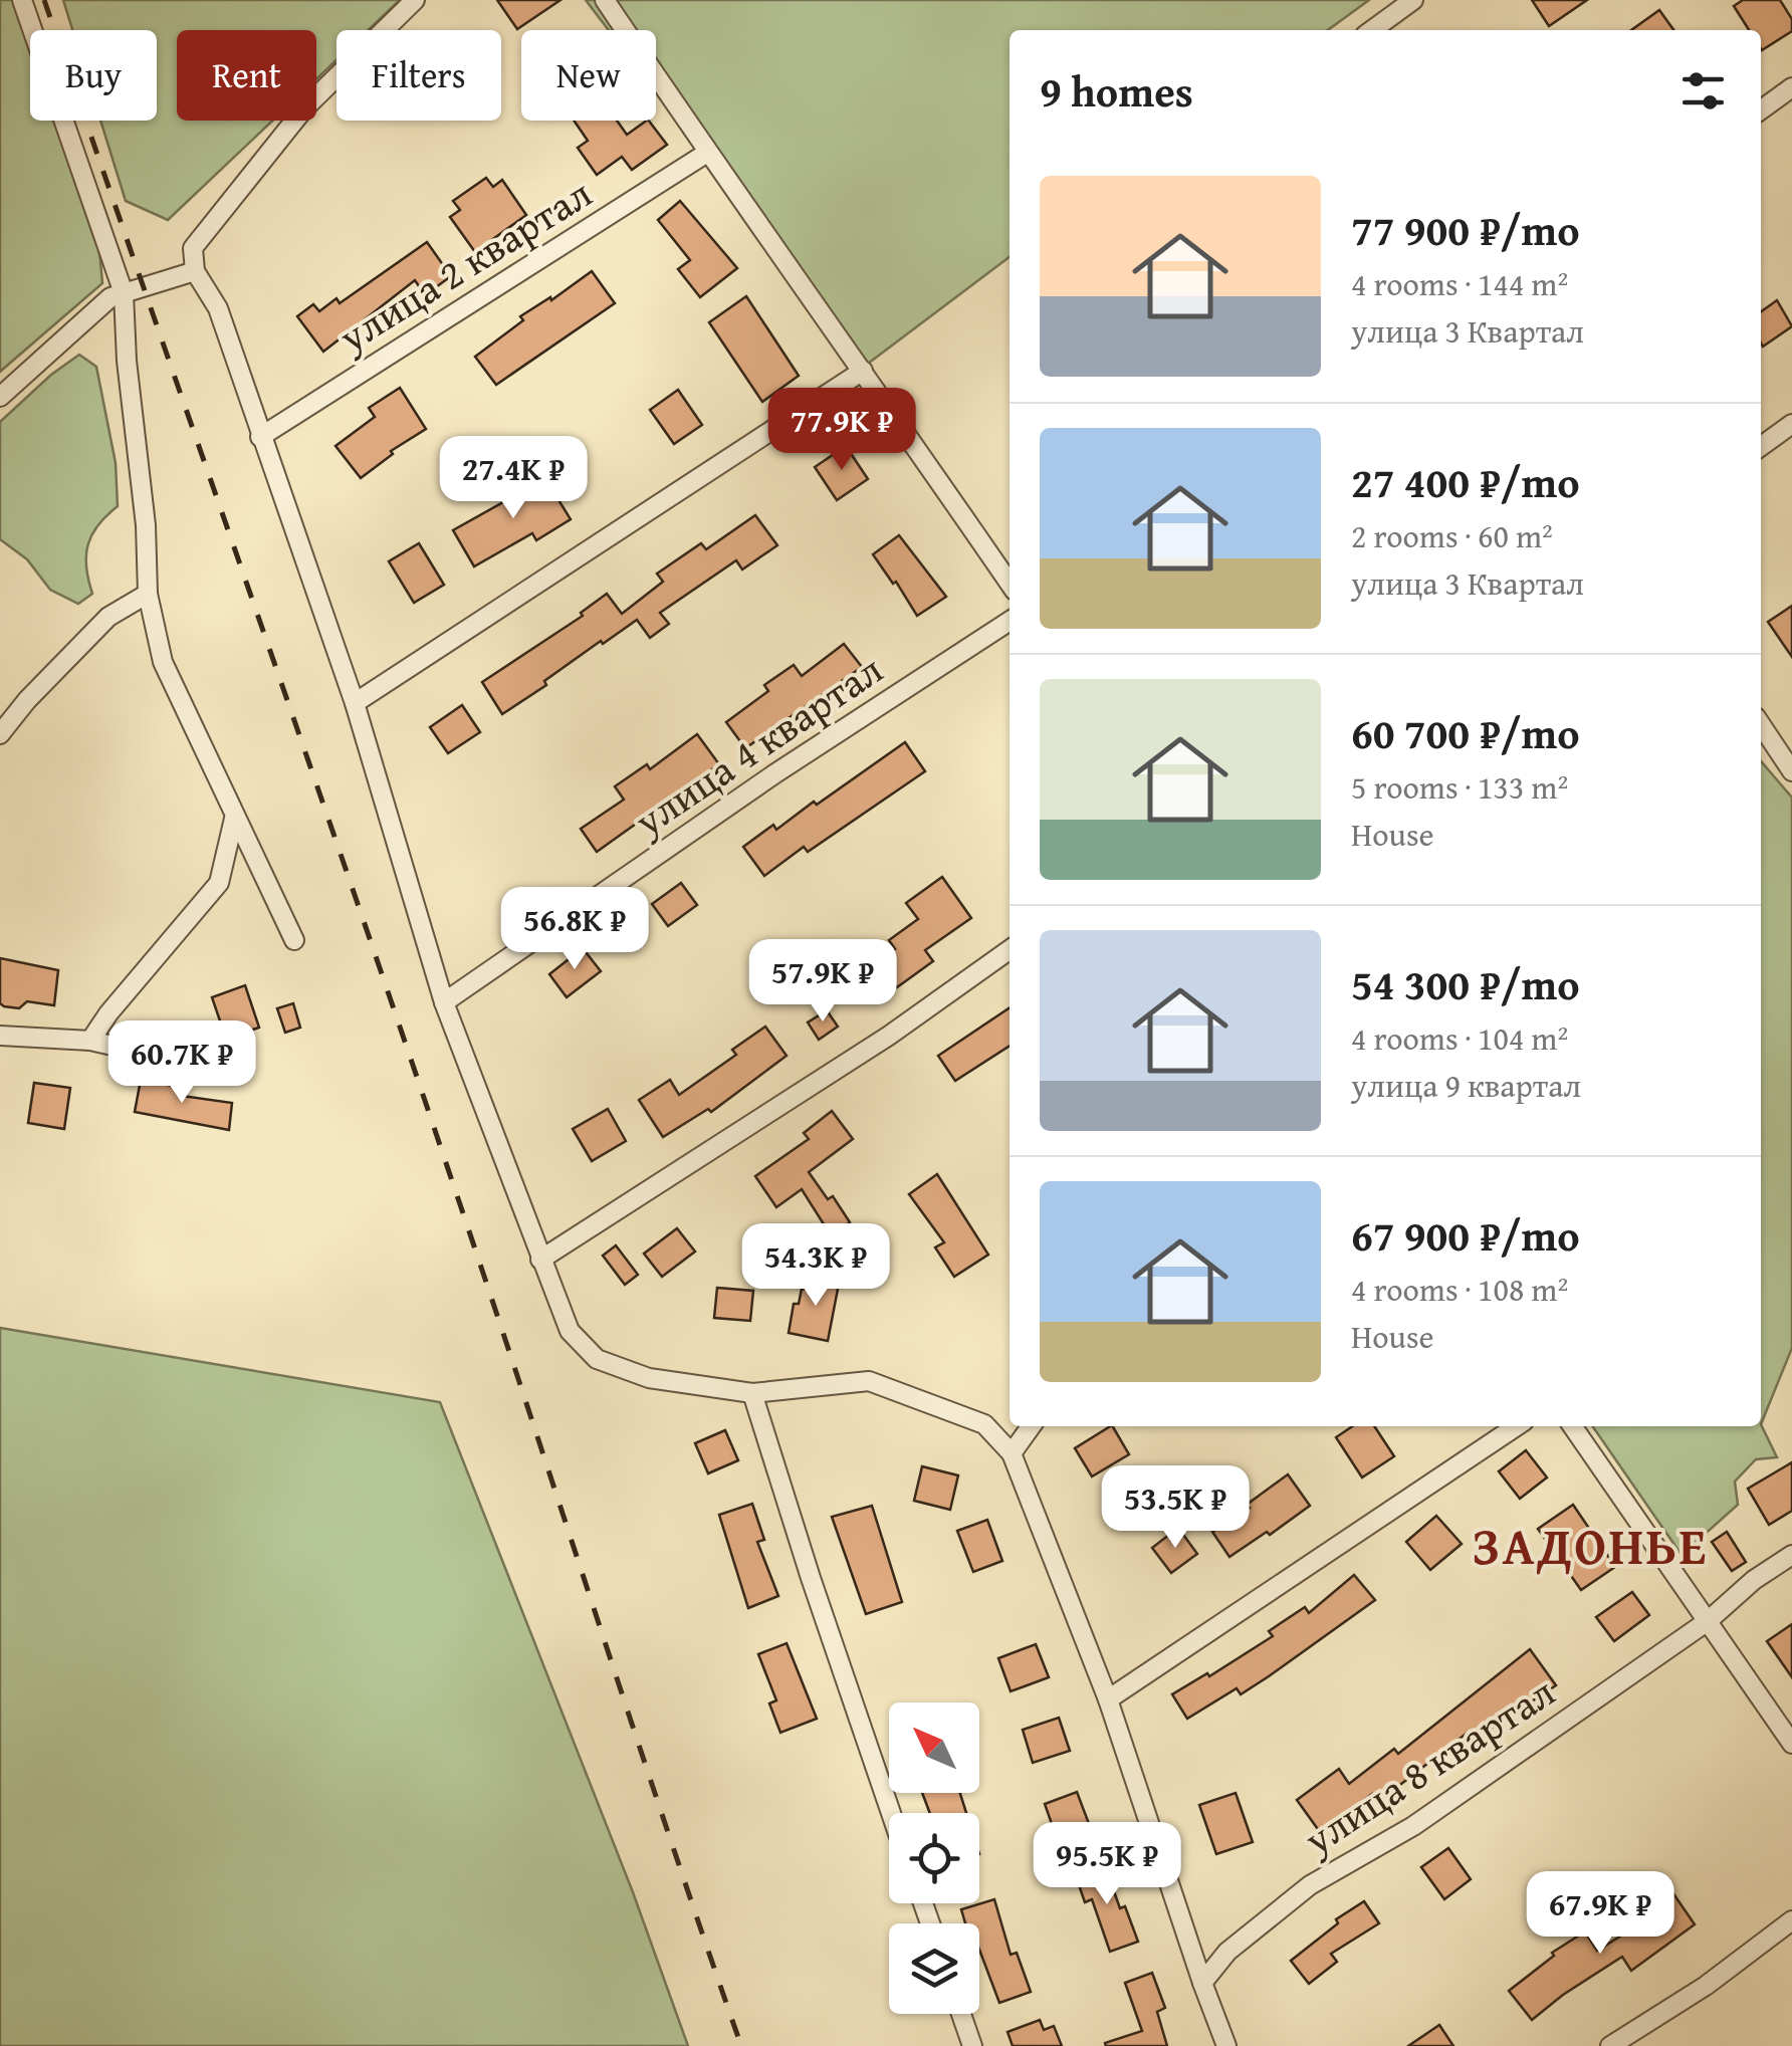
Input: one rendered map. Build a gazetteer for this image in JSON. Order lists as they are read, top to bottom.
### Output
{
  "streets": {
    "street": ["улица 2 квартал", "улица 4 квартал", "улица 8 квартал"]
  },
  "districts": ["ЗАДОНЬЕ"],
  "north": "top left",
  "page": {
    "chip": [
      "Buy",
      "Rent",
      "Filters",
      "New"
    ],
    "heading": "9 homes",
    "list": [
      {
        "name": "77 900 ₽/mo",
        "note": "4 rooms · 144 m² · улица 3 Квартал"
      },
      {
        "name": "27 400 ₽/mo",
        "note": "2 rooms · 60 m² · улица 3 Квартал"
      },
      {
        "name": "60 700 ₽/mo",
        "note": "5 rooms · 133 m² · House"
      },
      {
        "name": "54 300 ₽/mo",
        "note": "4 rooms · 104 m² · улица 9 квартал"
      },
      {
        "name": "67 900 ₽/mo",
        "note": "4 rooms · 108 m² · House"
      }
    ],
    "price": [
      "77.9K ₽",
      "27.4K ₽",
      "56.8K ₽",
      "57.9K ₽",
      "60.7K ₽",
      "54.3K ₽",
      "53.5K ₽",
      "95.5K ₽",
      "67.9K ₽"
    ]
  }
}
